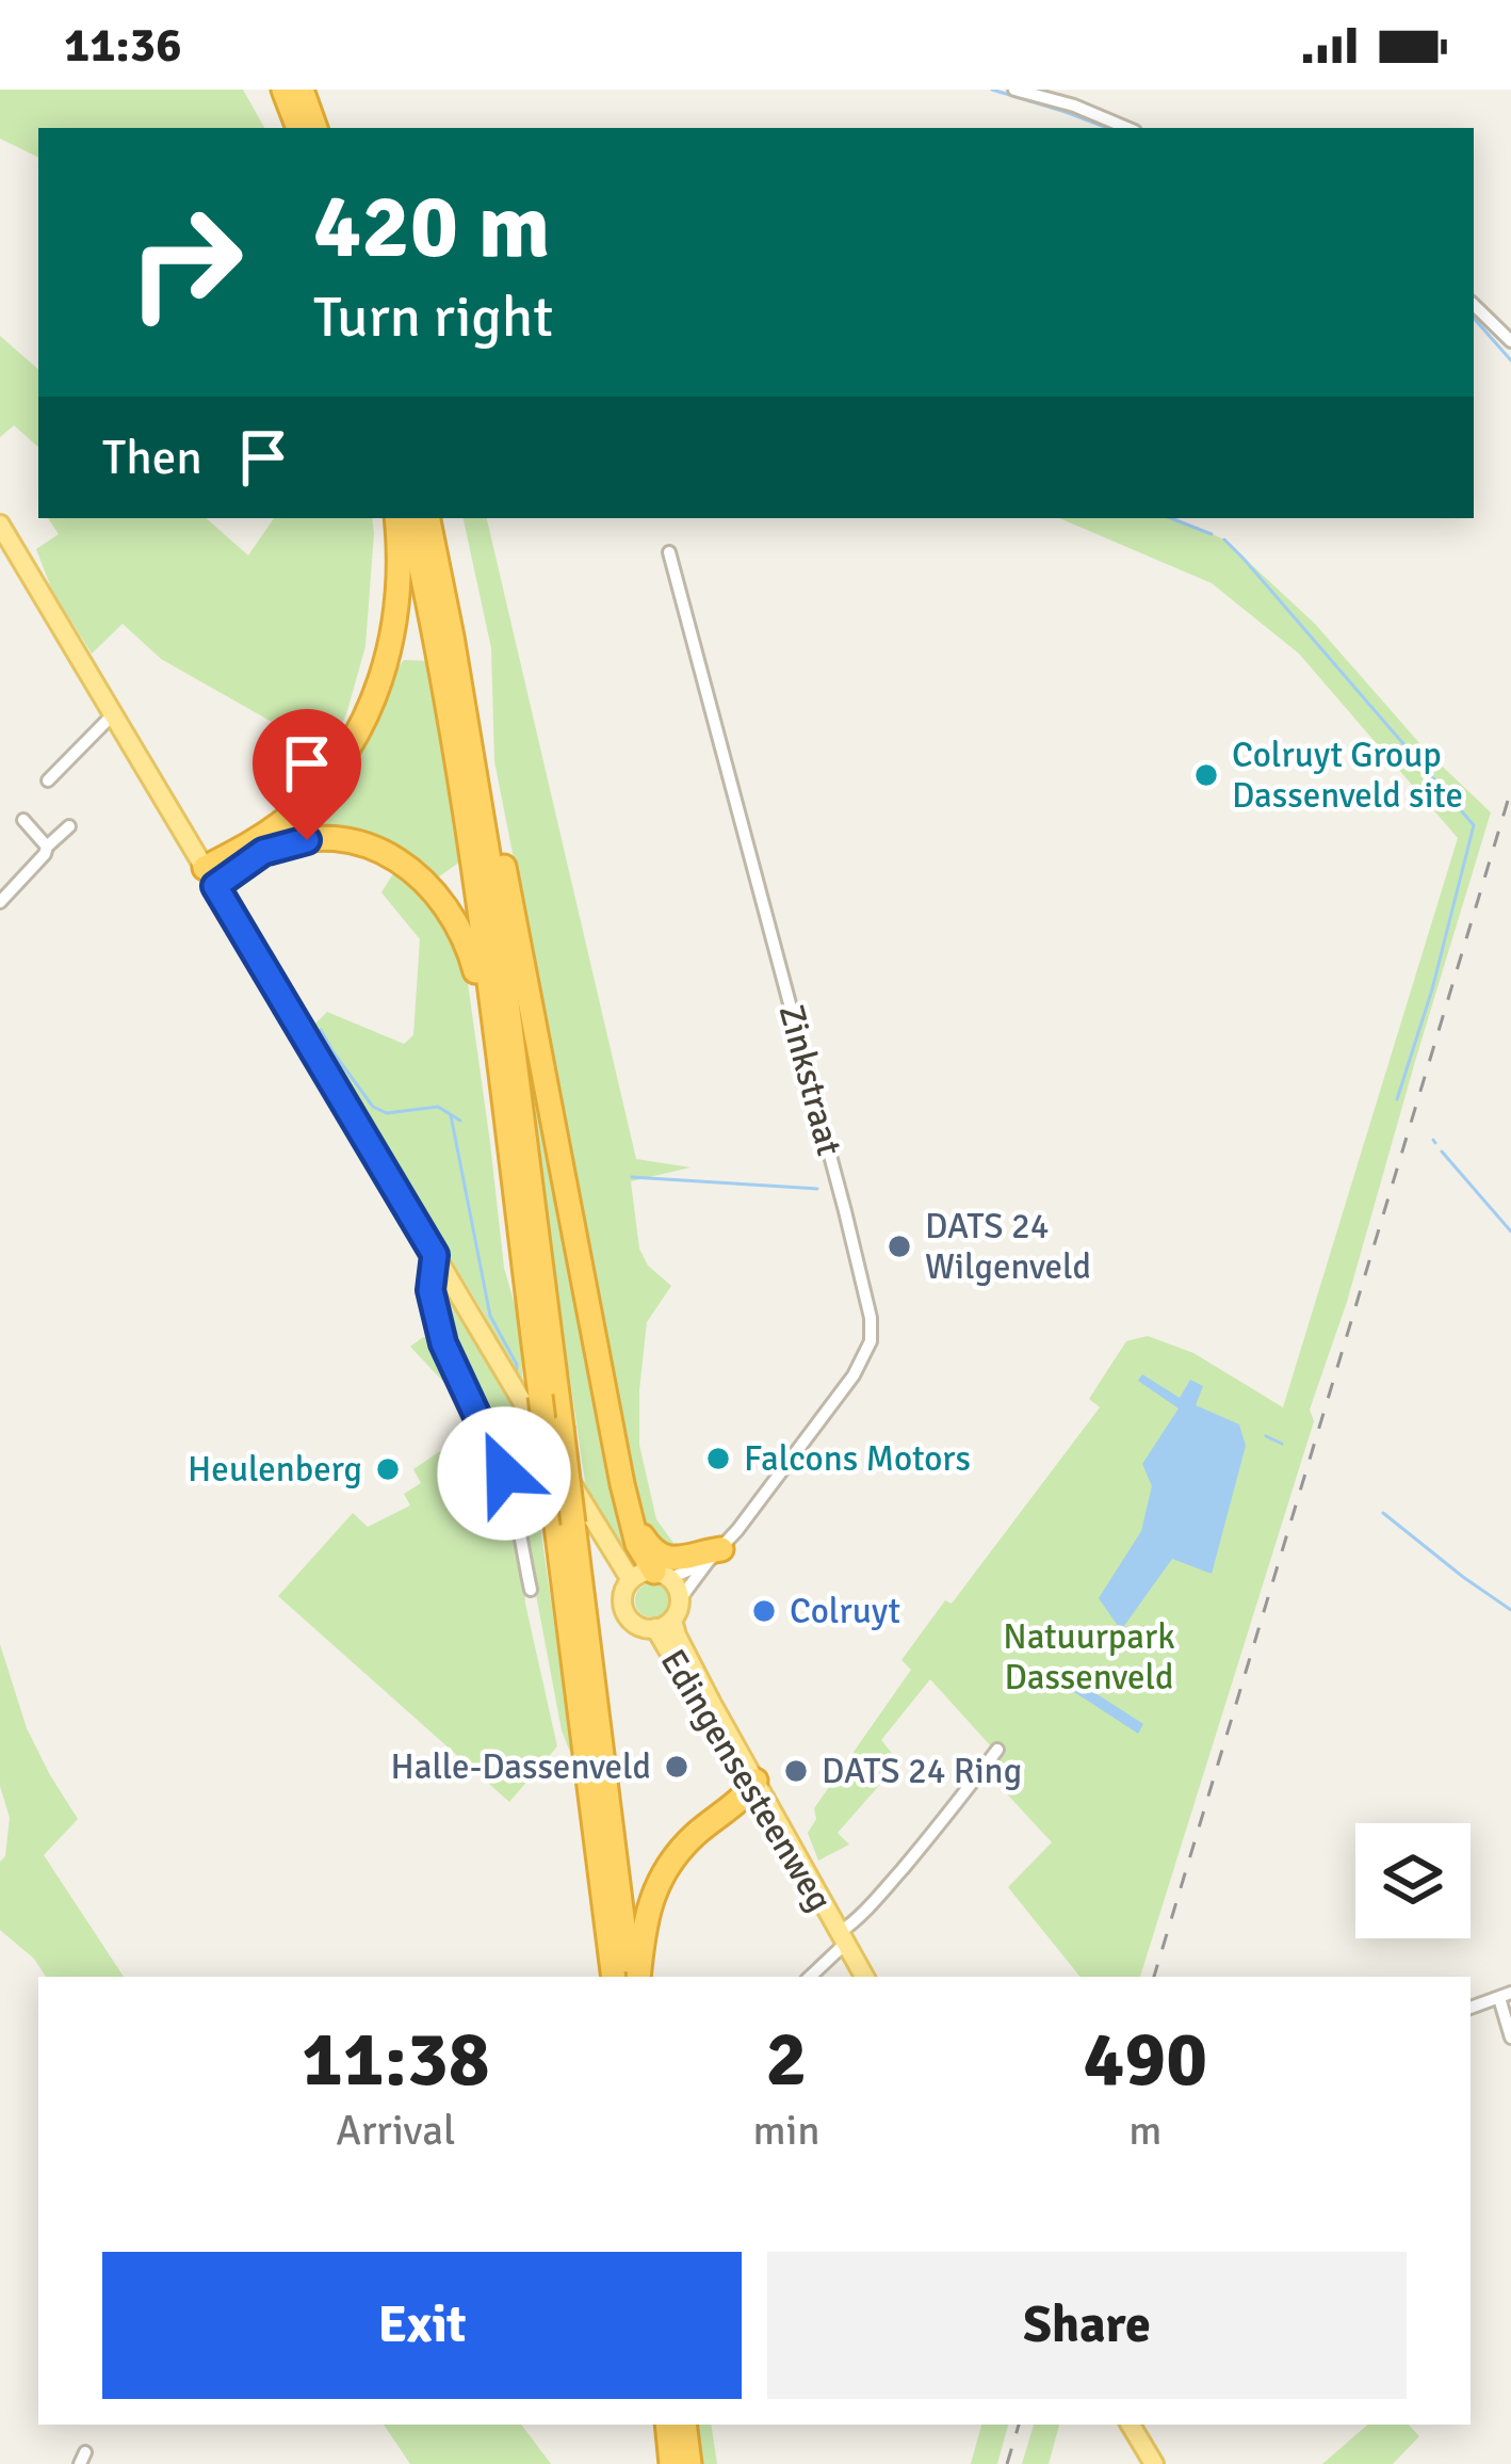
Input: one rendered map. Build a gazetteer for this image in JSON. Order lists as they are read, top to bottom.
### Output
{
  "streets": {
    "main road": ["Edingensesteenweg"],
    "street": ["Zinkstraat"]
  },
  "crossings": [
    ["Zinkstraat", "Edingensesteenweg"]
  ],
  "parks": ["Natuurpark Dassenveld"],
  "places": [
    "Colruyt Group Dassenveld site",
    "DATS 24 Wilgenveld",
    "Falcons Motors",
    "Heulenberg",
    "Colruyt",
    "Halle-Dassenveld",
    "DATS 24 Ring"
  ],
  "page": {
    "status": "11:36",
    "turn": ["420 m", "Turn right"],
    "then": "Then",
    "eta": [
      "11:38",
      "Arrival",
      "2",
      "min",
      "490",
      "m"
    ],
    "buttons": ["Exit", "Share"]
  }
}
